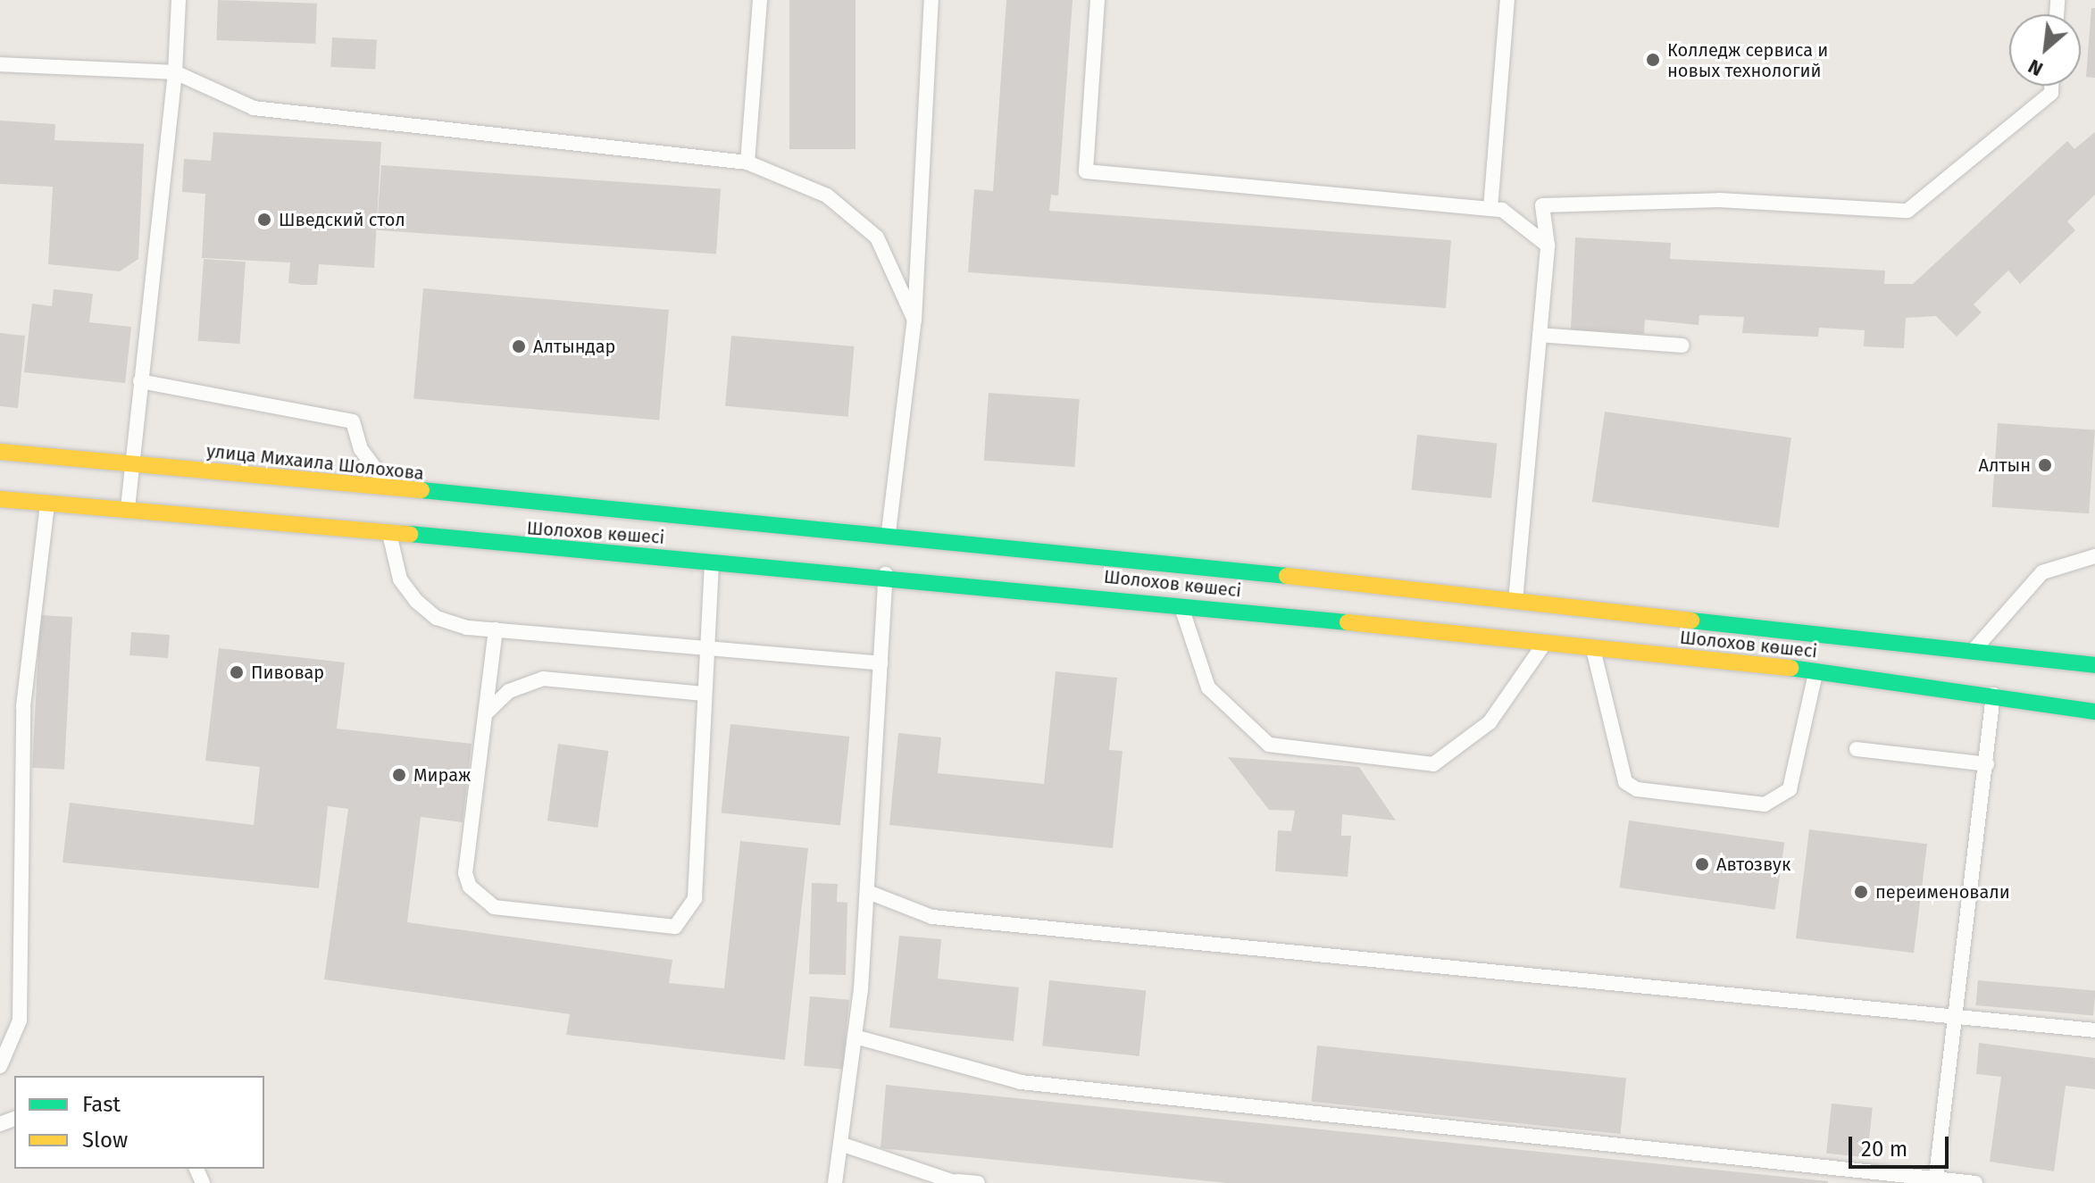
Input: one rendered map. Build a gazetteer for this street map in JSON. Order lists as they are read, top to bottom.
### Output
{
  "streets": {
    "highway": ["улица Михаила Шолохова", "Шолохов көшесі"]
  },
  "crossings": [
    ["улица Михаила Шолохова", "Шолохов көшесі"]
  ],
  "places": [
    "Колледж сервиса и новых технологий",
    "Шведский стол",
    "Алтындар",
    "Алтын",
    "Пивовар",
    "Мираж",
    "Автозвук",
    "переименовали"
  ],
  "legend": ["Fast", "Slow"],
  "scale_bar": "20 m",
  "north": "bottom left"
}
